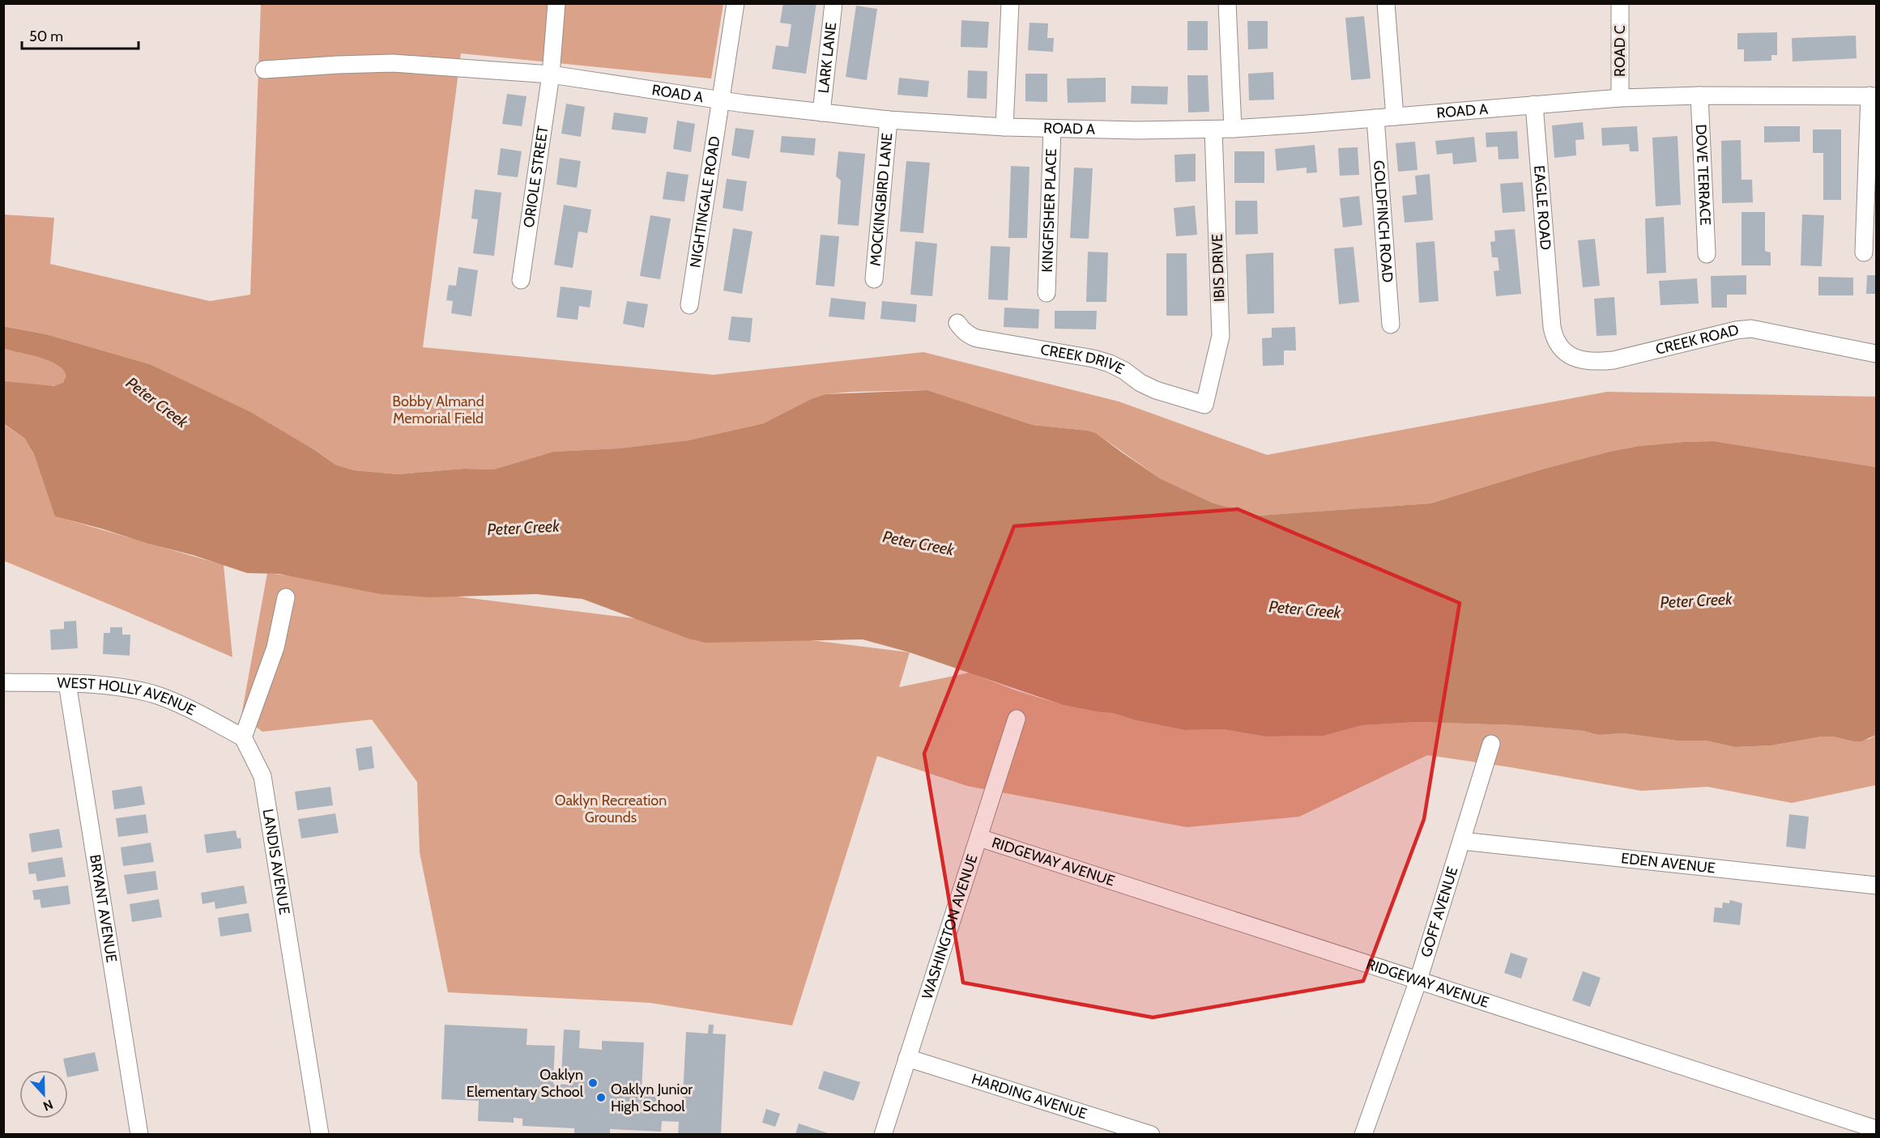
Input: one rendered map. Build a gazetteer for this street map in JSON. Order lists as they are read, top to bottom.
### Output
{
  "streets": {
    "street": [
      "ROAD C",
      "LARK LANE",
      "ROAD A",
      "DOVE TERRACE",
      "ORIOLE STREET",
      "MOCKINGBIRD LANE",
      "NIGHTINGALE ROAD",
      "EAGLE ROAD",
      "KINGFISHER PLACE",
      "GOLDFINCH ROAD",
      "IBIS DRIVE",
      "CREEK ROAD",
      "CREEK DRIVE",
      "WEST HOLLY AVENUE",
      "LANDIS AVENUE",
      "RIDGEWAY AVENUE",
      "EDEN AVENUE",
      "BRYANT AVENUE",
      "GOFF AVENUE",
      "WASHINGTON AVENUE",
      "HARDING AVENUE"
    ]
  },
  "crossings": [
    ["ROAD C", "ROAD A"],
    ["LARK LANE", "ROAD A"],
    ["ROAD A", "DOVE TERRACE"],
    ["ROAD A", "ORIOLE STREET"],
    ["ROAD A", "MOCKINGBIRD LANE"],
    ["ROAD A", "NIGHTINGALE ROAD"],
    ["ROAD A", "EAGLE ROAD"],
    ["ROAD A", "KINGFISHER PLACE"],
    ["ROAD A", "GOLDFINCH ROAD"],
    ["ROAD A", "IBIS DRIVE"],
    ["EAGLE ROAD", "CREEK ROAD"],
    ["IBIS DRIVE", "CREEK DRIVE"],
    ["WEST HOLLY AVENUE", "LANDIS AVENUE"],
    ["WEST HOLLY AVENUE", "BRYANT AVENUE"],
    ["RIDGEWAY AVENUE", "GOFF AVENUE"],
    ["RIDGEWAY AVENUE", "WASHINGTON AVENUE"],
    ["EDEN AVENUE", "GOFF AVENUE"],
    ["WASHINGTON AVENUE", "HARDING AVENUE"]
  ],
  "water": ["Peter Creek"],
  "parks": ["Bobby Almand Memorial Field", "Oaklyn Recreation Grounds"],
  "places": ["Oaklyn Elementary School", "Oaklyn Junior High School"],
  "scale_bar": "50 m",
  "north": "bottom"
}
